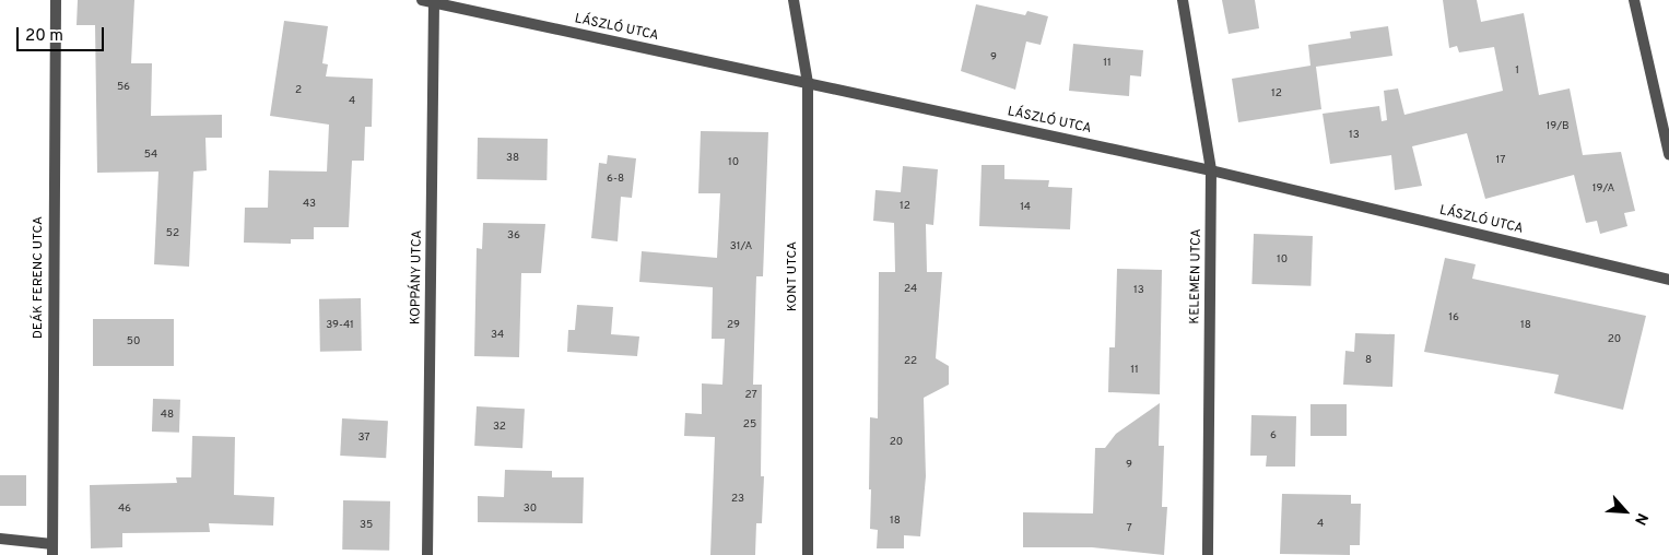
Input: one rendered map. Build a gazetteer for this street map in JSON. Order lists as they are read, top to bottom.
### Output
{
  "streets": {
    "street": [
      "LÁSZLÓ UTCA",
      "KONT UTCA",
      "KELEMEN UTCA",
      "DEÁK FERENC UTCA",
      "KOPPÁNY UTCA"
    ]
  },
  "crossings": [
    ["LÁSZLÓ UTCA", "KONT UTCA"],
    ["LÁSZLÓ UTCA", "KELEMEN UTCA"],
    ["LÁSZLÓ UTCA", "KOPPÁNY UTCA"]
  ],
  "house_numbers": [
    "9",
    "11",
    "1",
    "56",
    "2",
    "12",
    "4",
    "19/B",
    "13",
    "54",
    "38",
    "17",
    "10",
    "6-8",
    "19/A",
    "43",
    "12",
    "14",
    "52",
    "36",
    "31/A",
    "10",
    "24",
    "13",
    "16",
    "39-41",
    "29",
    "18",
    "34",
    "20",
    "50",
    "8",
    "22",
    "11",
    "27",
    "48",
    "25",
    "32",
    "6",
    "37",
    "20",
    "9",
    "23",
    "46",
    "30",
    "18",
    "4",
    "35",
    "7"
  ],
  "scale_bar": "20 m",
  "north": "bottom right"
}
